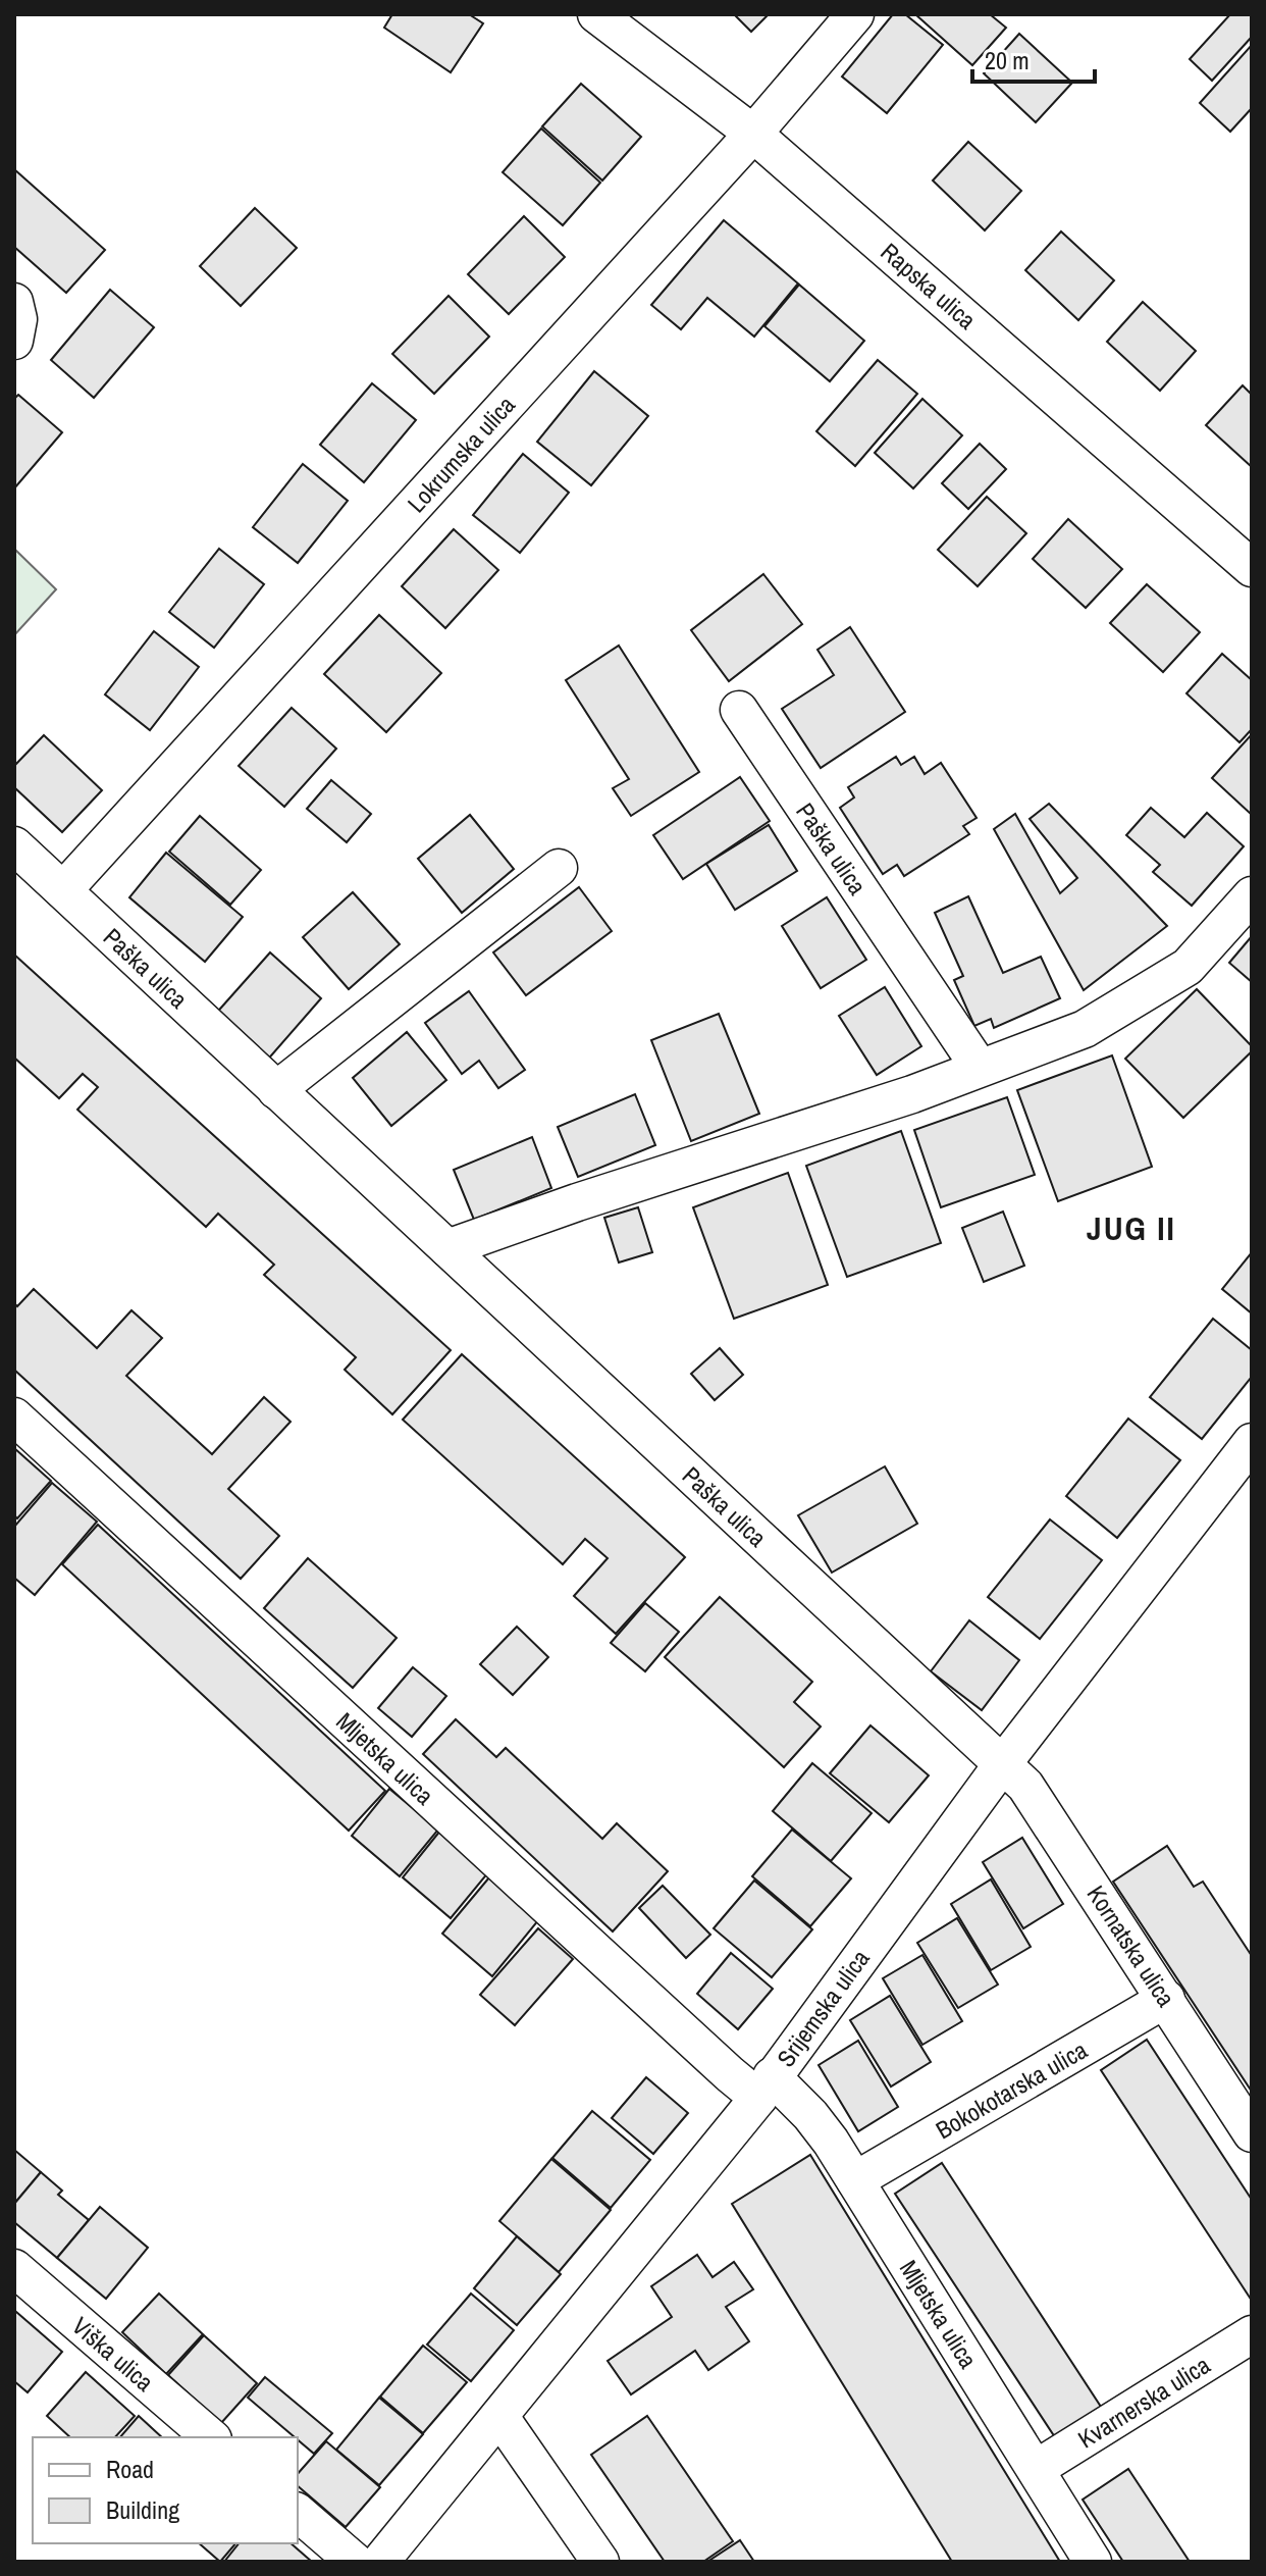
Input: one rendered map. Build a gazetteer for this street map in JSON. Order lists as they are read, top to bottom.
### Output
{
  "streets": {
    "street": [
      "Rapska ulica",
      "Lokrumska ulica",
      "Paška ulica",
      "Mljetska ulica",
      "Kornatska ulica",
      "Srijemska ulica",
      "Bokokotarska ulica",
      "Viška ulica",
      "Kvarnerska ulica"
    ]
  },
  "crossings": [
    ["Rapska ulica", "Lokrumska ulica"],
    ["Lokrumska ulica", "Paška ulica"],
    ["Paška ulica", "Kornatska ulica"],
    ["Paška ulica", "Srijemska ulica"],
    ["Mljetska ulica", "Srijemska ulica"],
    ["Mljetska ulica", "Bokokotarska ulica"],
    ["Mljetska ulica", "Kvarnerska ulica"],
    ["Kornatska ulica", "Srijemska ulica"],
    ["Kornatska ulica", "Bokokotarska ulica"]
  ],
  "districts": ["JUG II"],
  "legend": ["Road", "Building"],
  "scale_bar": "20 m"
}
